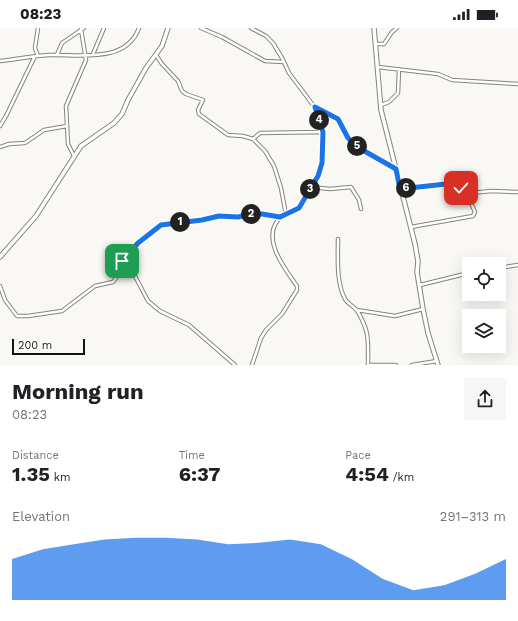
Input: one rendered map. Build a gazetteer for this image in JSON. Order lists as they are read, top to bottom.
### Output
{
  "scale_bar": "200 m",
  "page": {
    "status": "08:23",
    "pins": [
      "4",
      "5",
      "6",
      "3",
      "2",
      "1"
    ],
    "scale": "200 m",
    "heading": ["Morning run", "08:23"],
    "stats": [
      ["Distance", "1.35 km"],
      ["Time", "6:37"],
      ["Pace", "4:54 /km"]
    ],
    "chart": ["Elevation", "291–313 m"]
  }
}
